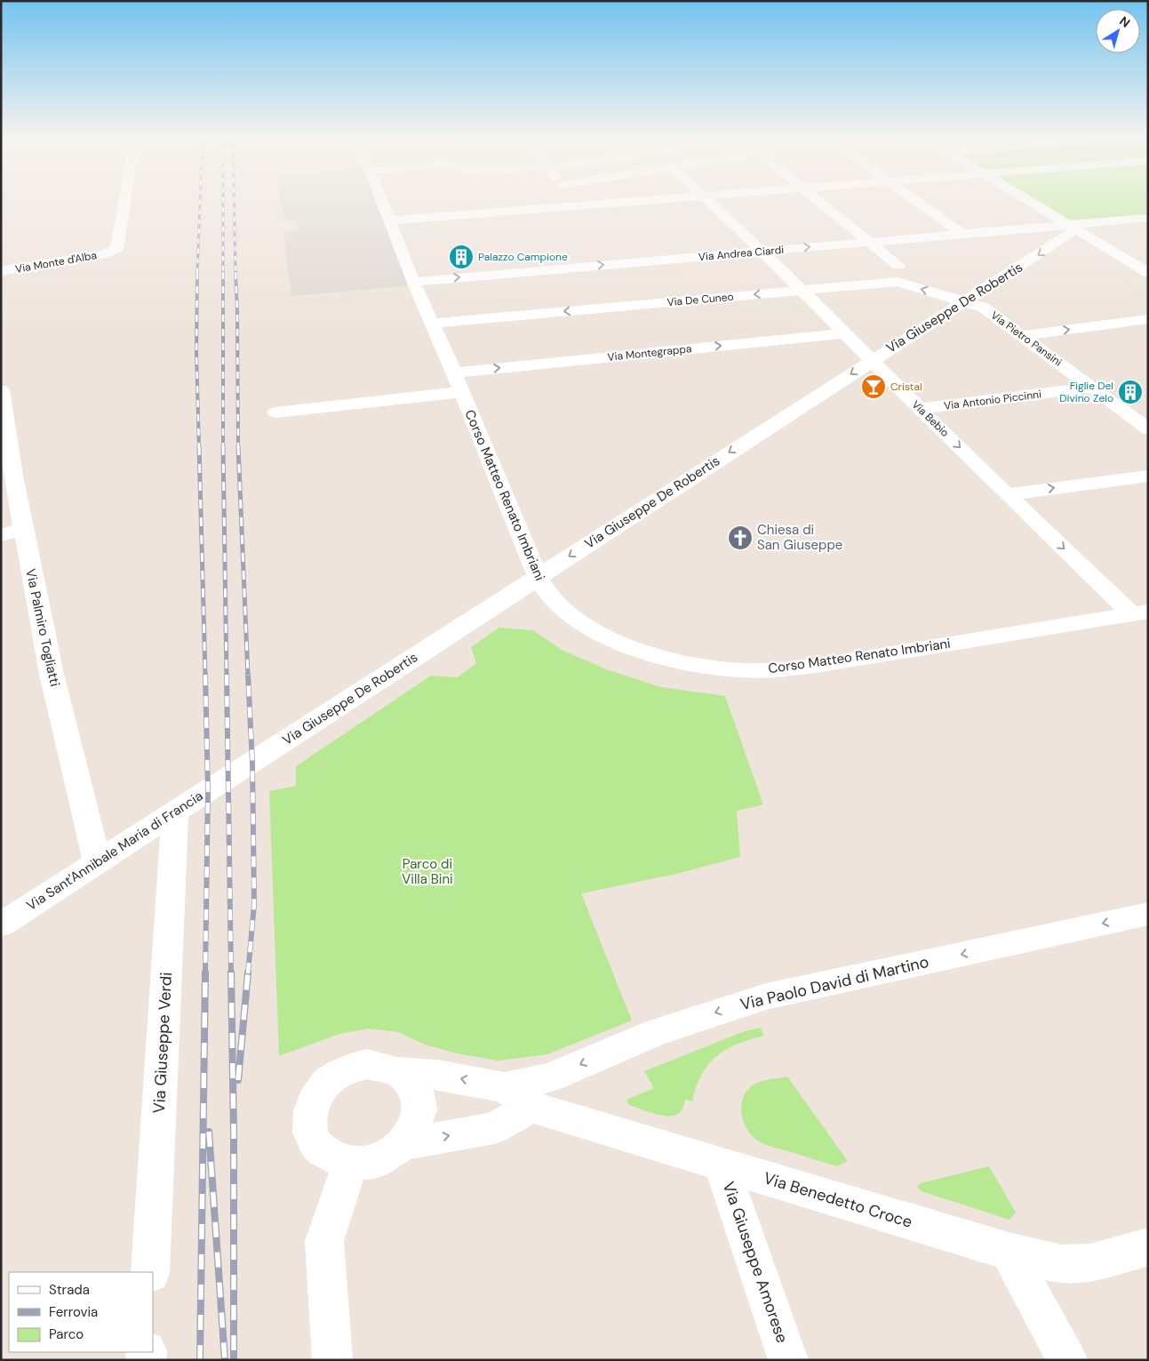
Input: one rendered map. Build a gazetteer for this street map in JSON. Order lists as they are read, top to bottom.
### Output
{
  "streets": {
    "street": [
      "Via Andrea Ciardi",
      "Via Monte d'Alba",
      "Via De Cuneo",
      "Via Giuseppe De Robertis",
      "Via Pietro Pansini",
      "Via Montegrappa",
      "Via Antonio Piccinni",
      "Via Bebio",
      "Corso Matteo Renato Imbriani",
      "Via Palmiro Togliatti",
      "Via Sant'Annibale Maria di Francia",
      "Via Paolo David di Martino",
      "Via Giuseppe Verdi",
      "Via Benedetto Croce",
      "Via Giuseppe Amorese"
    ]
  },
  "crossings": [
    ["Via Andrea Ciardi", "Via Giuseppe De Robertis"],
    ["Via Andrea Ciardi", "Via Bebio"],
    ["Via Andrea Ciardi", "Corso Matteo Renato Imbriani"],
    ["Via De Cuneo", "Via Giuseppe De Robertis"],
    ["Via De Cuneo", "Via Pietro Pansini"],
    ["Via De Cuneo", "Via Bebio"],
    ["Via De Cuneo", "Corso Matteo Renato Imbriani"],
    ["Via Giuseppe De Robertis", "Via Pietro Pansini"],
    ["Via Giuseppe De Robertis", "Via Bebio"],
    ["Via Giuseppe De Robertis", "Corso Matteo Renato Imbriani"],
    ["Via Giuseppe De Robertis", "Via Sant'Annibale Maria di Francia"],
    ["Via Pietro Pansini", "Via Antonio Piccinni"],
    ["Via Montegrappa", "Via Bebio"],
    ["Via Montegrappa", "Corso Matteo Renato Imbriani"],
    ["Via Antonio Piccinni", "Via Bebio"],
    ["Via Bebio", "Corso Matteo Renato Imbriani"],
    ["Via Palmiro Togliatti", "Via Sant'Annibale Maria di Francia"],
    ["Via Sant'Annibale Maria di Francia", "Via Giuseppe Verdi"],
    ["Via Paolo David di Martino", "Via Benedetto Croce"],
    ["Via Benedetto Croce", "Via Giuseppe Amorese"]
  ],
  "one_way": ["Via Giuseppe De Robertis", "Via Bebio", "Via Paolo David di Martino"],
  "parks": ["Parco di Villa Bini"],
  "places": {
    "building": ["Palazzo Campione", "Figlie Del Divino Zelo"],
    "bar": ["Cristal"],
    "church": ["Chiesa di San Giuseppe"]
  },
  "legend": ["Strada", "Ferrovia", "Parco"],
  "north": "top right"
}
